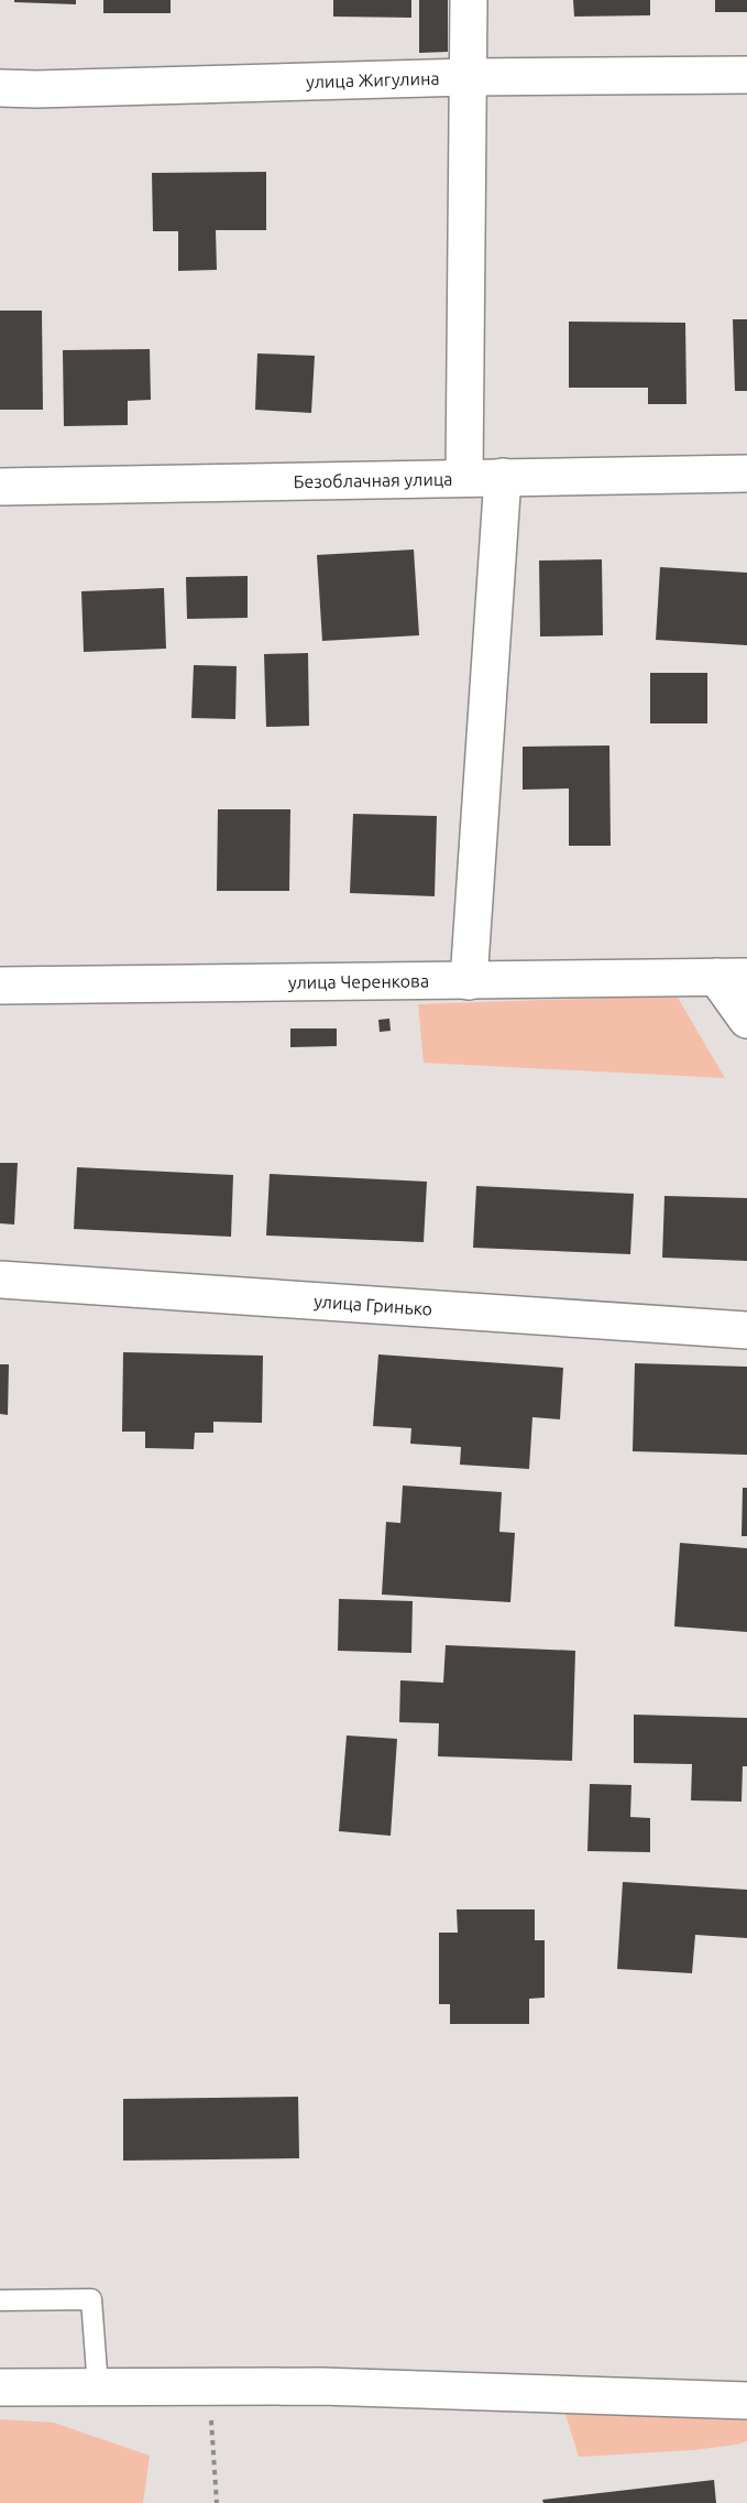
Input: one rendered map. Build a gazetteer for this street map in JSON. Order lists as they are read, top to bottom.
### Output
{
  "streets": {
    "street": [
      "улица Жигулина",
      "Безоблачная улица",
      "улица Черенкова",
      "улица Гринько"
    ]
  }
}
